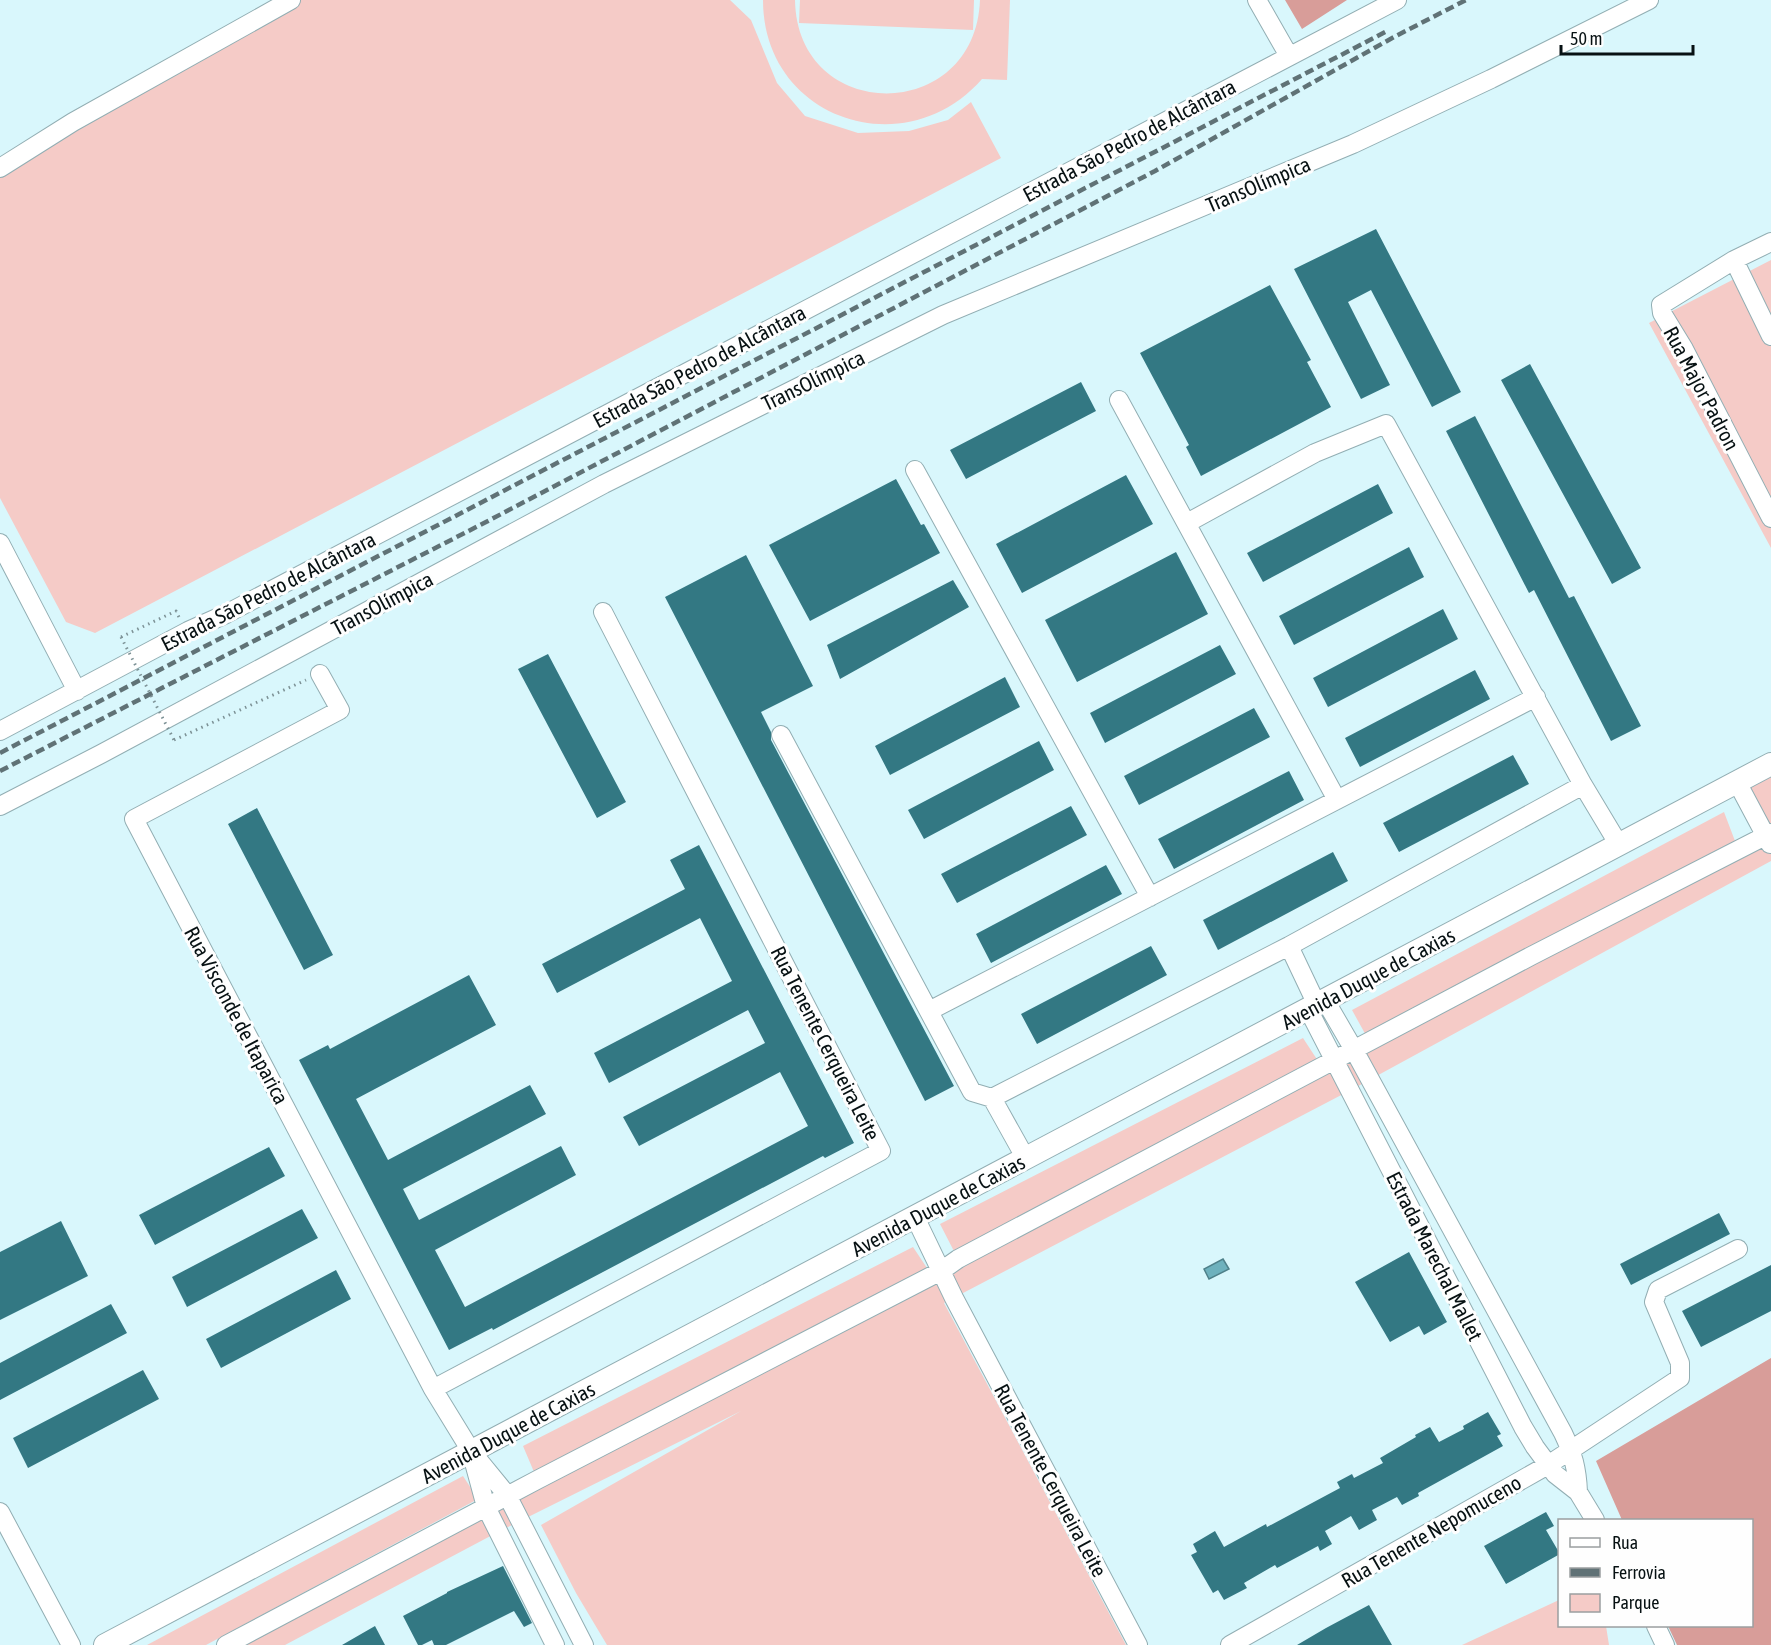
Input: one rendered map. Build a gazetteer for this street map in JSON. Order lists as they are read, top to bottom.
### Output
{
  "streets": {
    "main road": ["Avenida Duque de Caxias"],
    "street": [
      "Estrada São Pedro de Alcântara",
      "TransOlímpica",
      "Rua Major Padron",
      "Rua Visconde de Itaparica",
      "Rua Tenente Cerqueira Leite",
      "Estrada Marechal Mallet",
      "Rua Tenente Nepomuceno"
    ]
  },
  "crossings": [
    ["Avenida Duque de Caxias", "Rua Visconde de Itaparica"],
    ["Avenida Duque de Caxias", "Rua Tenente Cerqueira Leite"],
    ["Avenida Duque de Caxias", "Estrada Marechal Mallet"],
    ["Rua Visconde de Itaparica", "Rua Tenente Cerqueira Leite"],
    ["Estrada Marechal Mallet", "Rua Tenente Nepomuceno"]
  ],
  "legend": ["Rua", "Ferrovia", "Parque"],
  "scale_bar": "50 m"
}
